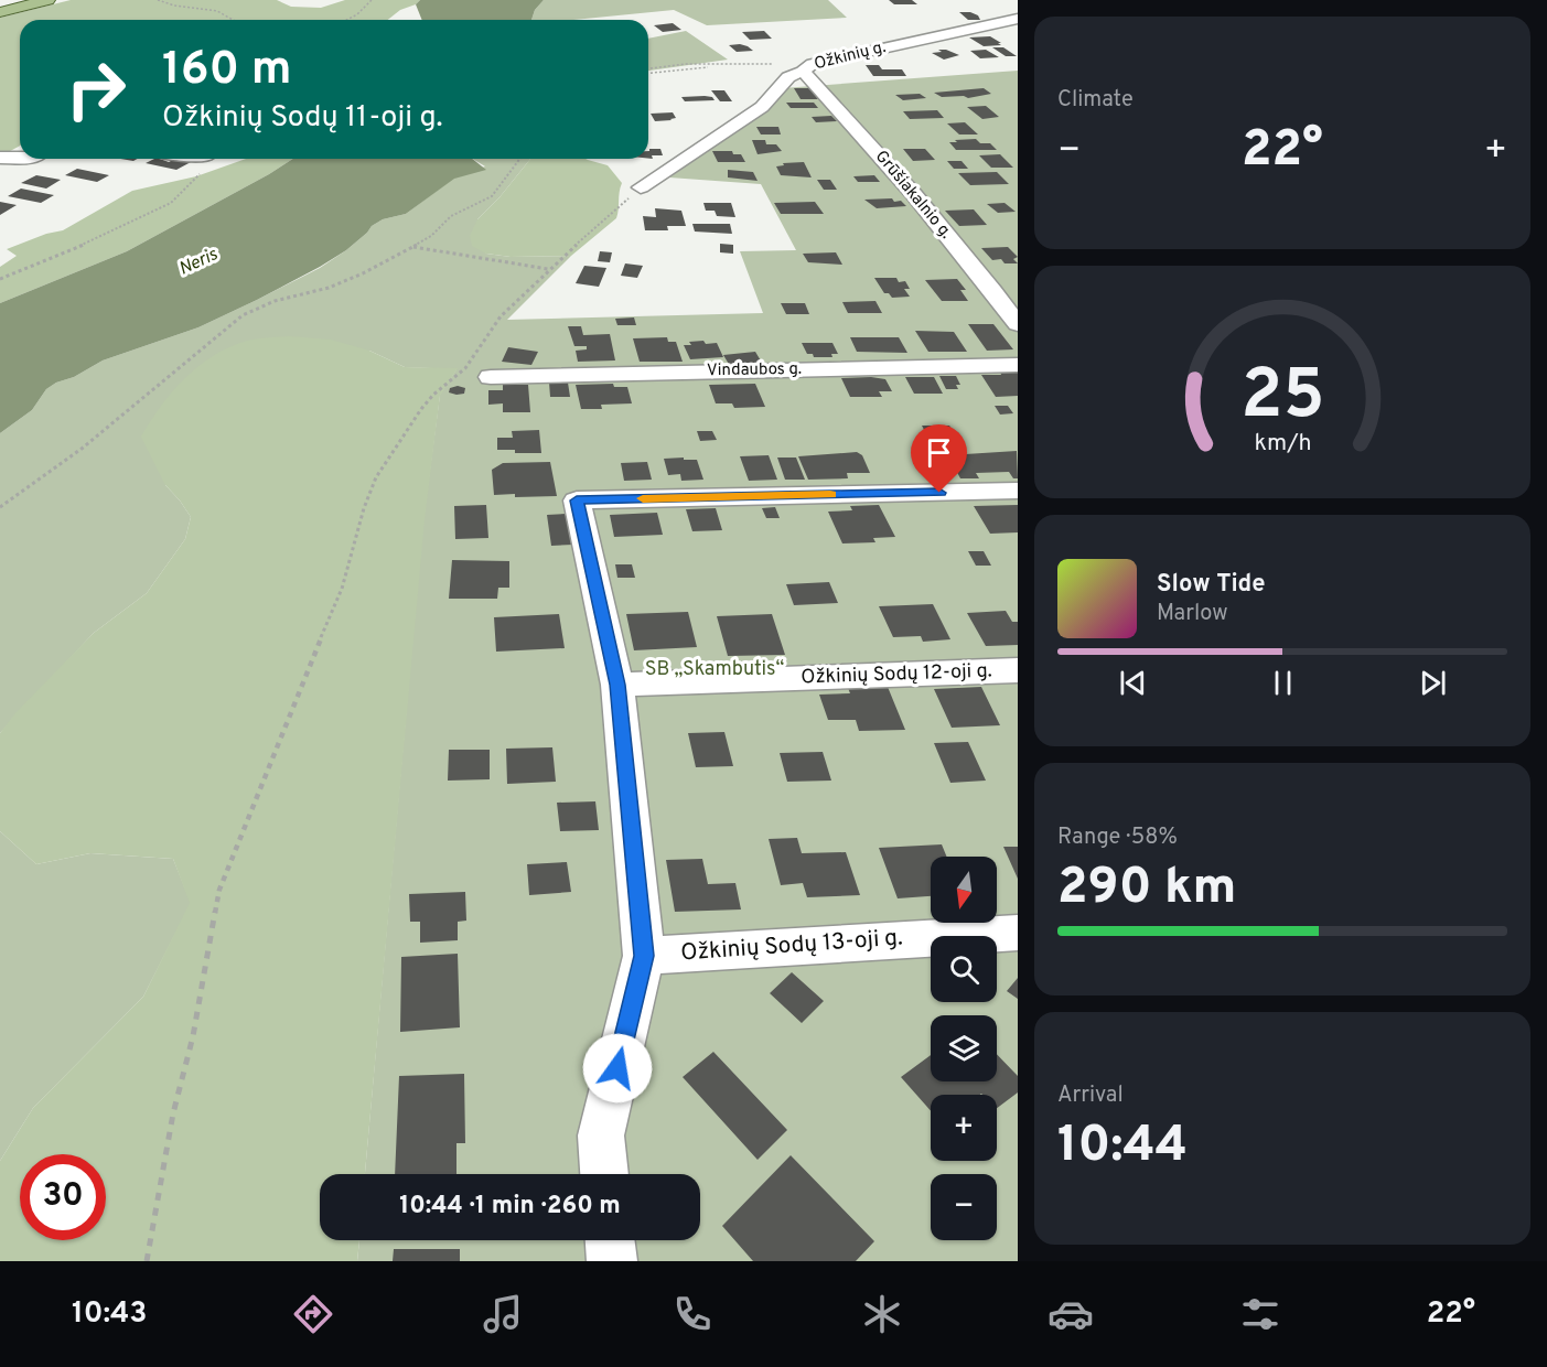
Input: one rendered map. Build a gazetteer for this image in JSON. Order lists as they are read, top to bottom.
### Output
{
  "streets": {
    "street": [
      "Ožkinių g.",
      "Grūšiakalnio g.",
      "Vindaubos g.",
      "Ožkinių Sodų 12-oji g.",
      "Ožkinių Sodų 13-oji g."
    ]
  },
  "crossings": [
    ["Ožkinių g.", "Grūšiakalnio g."]
  ],
  "water": ["Neris"],
  "parks": ["SB „Skambutis“"],
  "north": "bottom",
  "page": {
    "tile": [
      "Climate",
      ["Range · 58%", "290 km"],
      ["Arrival", "10:44"]
    ],
    "turn": ["160 m", "Ožkinių Sodų 11-oji g."],
    "heat": ["−", "22°", "+"],
    "song": ["Slow Tide", "Marlow"],
    "map_buttons": ["+", "−"],
    "limit": "30",
    "trip": "10:44 · 1 min · 260 m",
    "tabs": ["10:43", "22°"],
    "gauge": ["25", "km/h"]
  }
}
